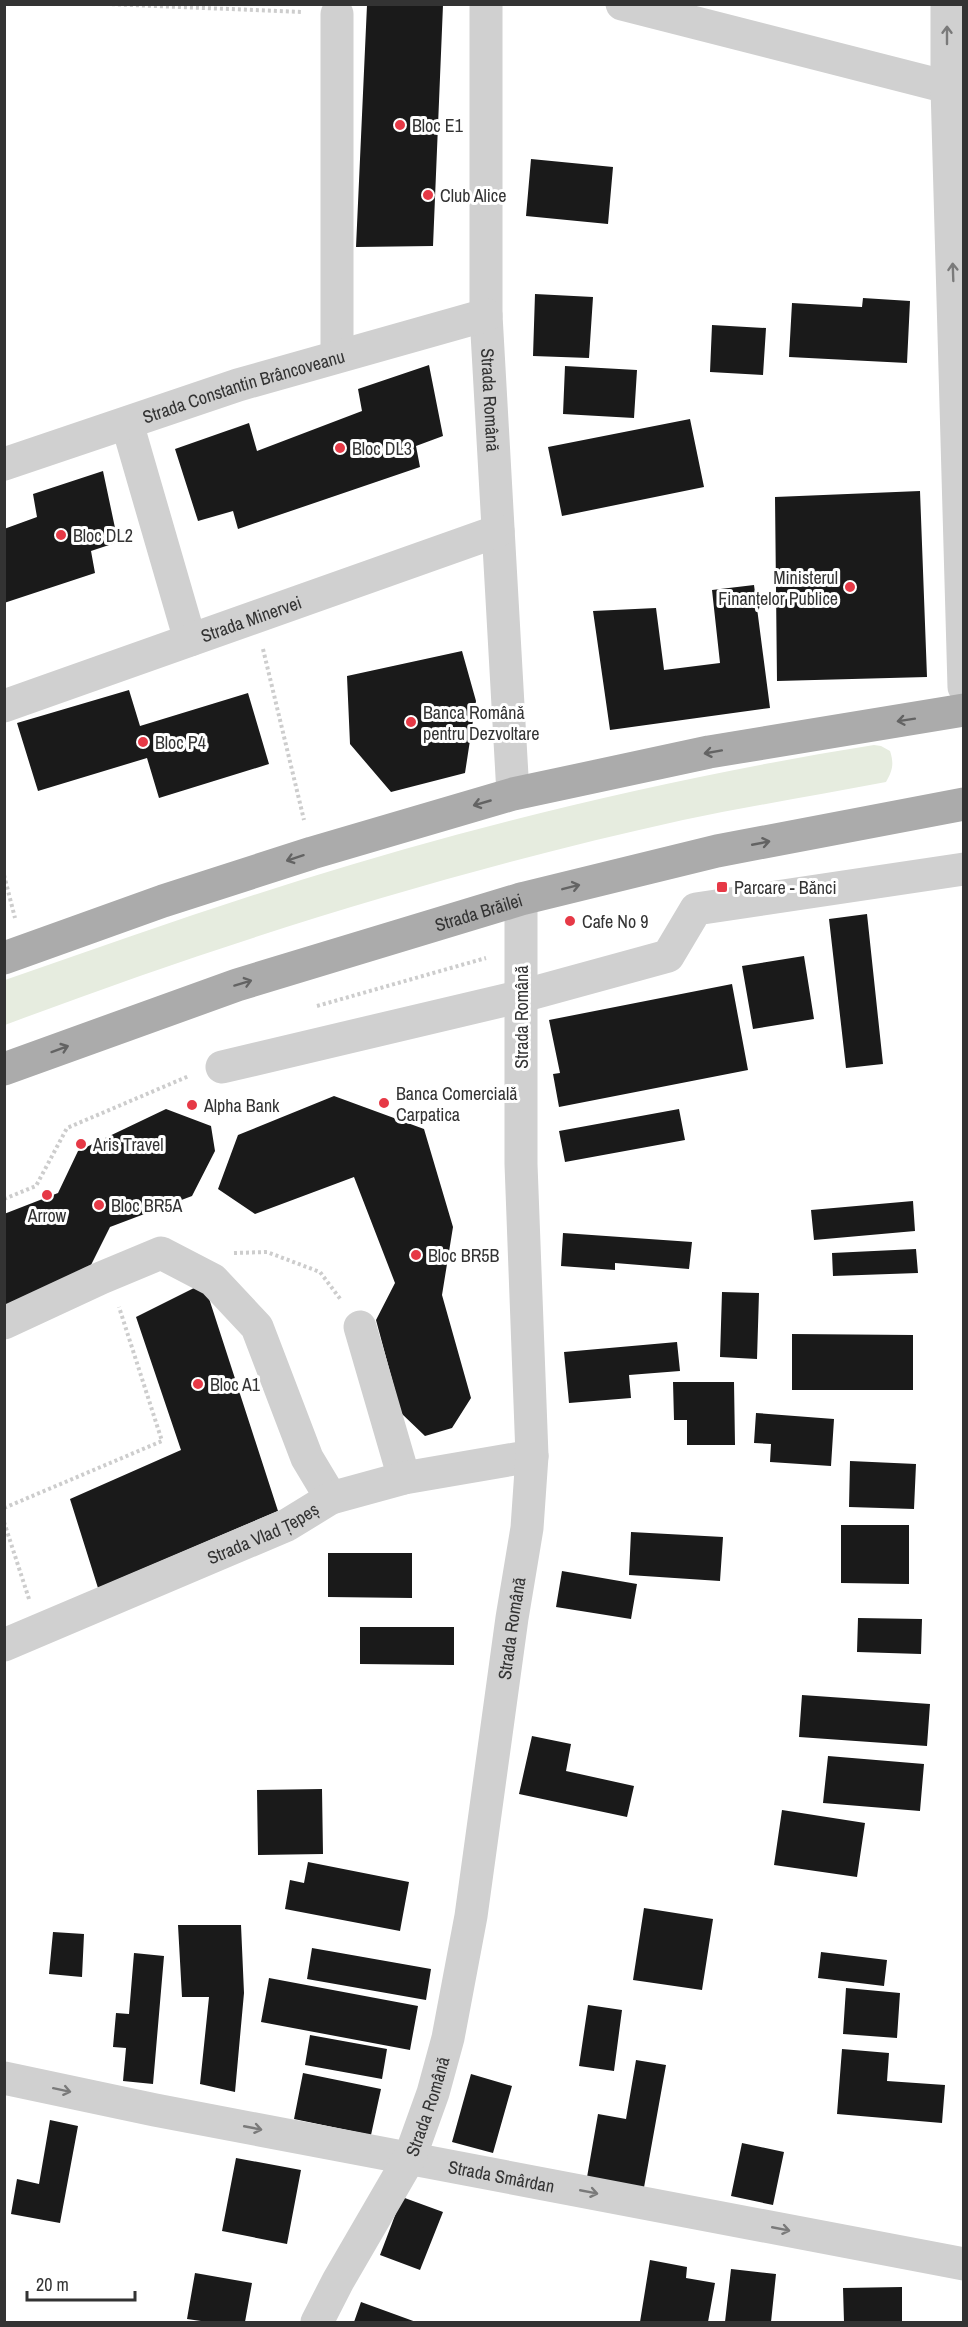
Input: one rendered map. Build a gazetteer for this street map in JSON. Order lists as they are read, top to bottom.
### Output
{
  "streets": {
    "main road": ["Strada Brăilei"],
    "street": [
      "Strada Constantin Brâncoveanu",
      "Strada Română",
      "Strada Minervei",
      "Strada Vlad Țepeș",
      "Strada Smârdan"
    ]
  },
  "crossings": [
    ["Strada Constantin Brâncoveanu", "Strada Română"],
    ["Strada Română", "Strada Minervei"],
    ["Strada Română", "Strada Brăilei"],
    ["Strada Română", "Strada Vlad Țepeș"],
    ["Strada Română", "Strada Smârdan"]
  ],
  "one_way": ["Strada Smârdan"],
  "places": {
    "other": [
      "Bloc E1",
      "Club Alice",
      "Bloc DL3",
      "Bloc DL2",
      "Ministerul Finanțelor Publice",
      "Banca Română pentru Dezvoltare",
      "Bloc P4",
      "Cafe No 9",
      "Banca Comercială Carpatica",
      "Alpha Bank",
      "Aris Travel",
      "Arrow",
      "Bloc BR5A",
      "Bloc BR5B",
      "Bloc A1"
    ],
    "transit": ["Parcare - Bănci"]
  },
  "scale_bar": "20 m"
}
